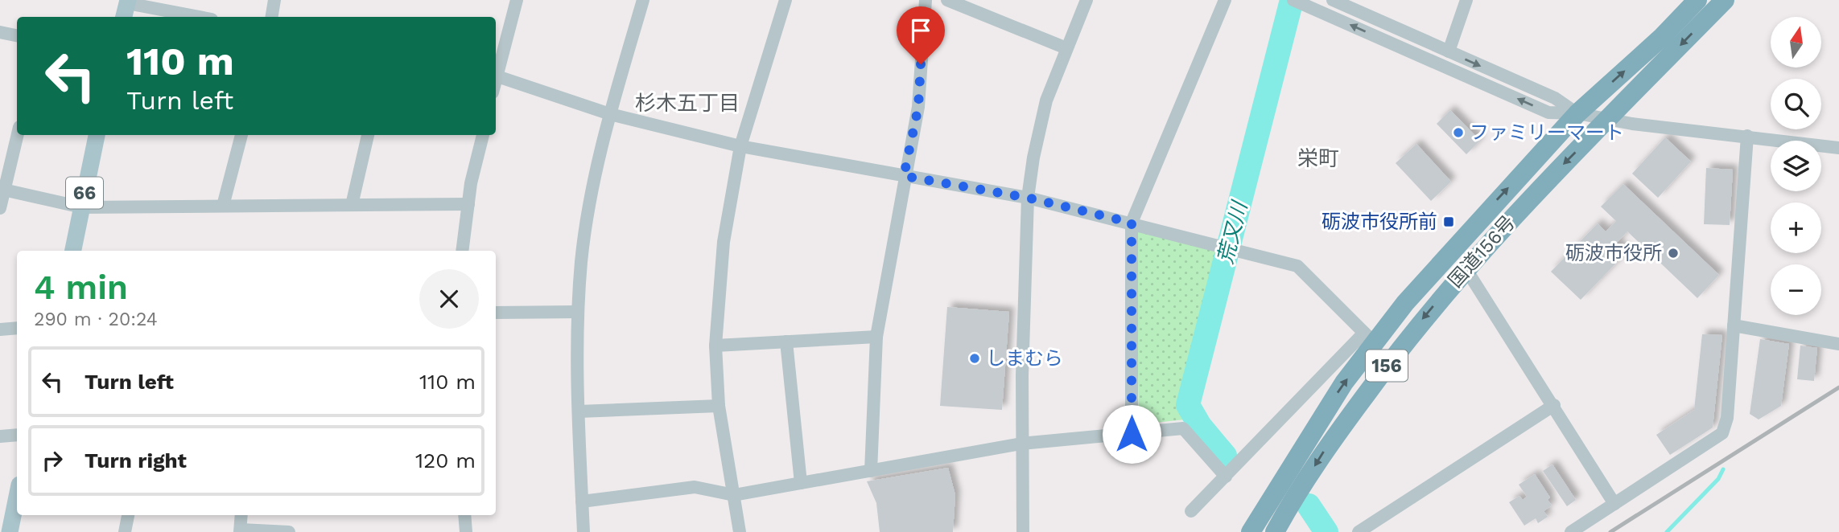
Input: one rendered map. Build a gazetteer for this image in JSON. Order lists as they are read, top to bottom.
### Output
{
  "streets": {
    "highway": ["国道156号", "156"],
    "main road": ["66"]
  },
  "districts": ["杉木五丁目", "栄町"],
  "water": ["荒又川"],
  "places": {
    "other": ["ファミリーマート", "砺波市役所", "しまむら"],
    "transit": ["砺波市役所前"]
  },
  "north": "top",
  "page": {
    "map_buttons": ["+", "−"],
    "turn": ["110 m", "Turn left"],
    "heading": ["4 min", "290 m · 20:24"],
    "list": [
      {
        "name": "Turn left",
        "value": "110 m"
      },
      {
        "name": "Turn right",
        "value": "120 m"
      }
    ]
  }
}
